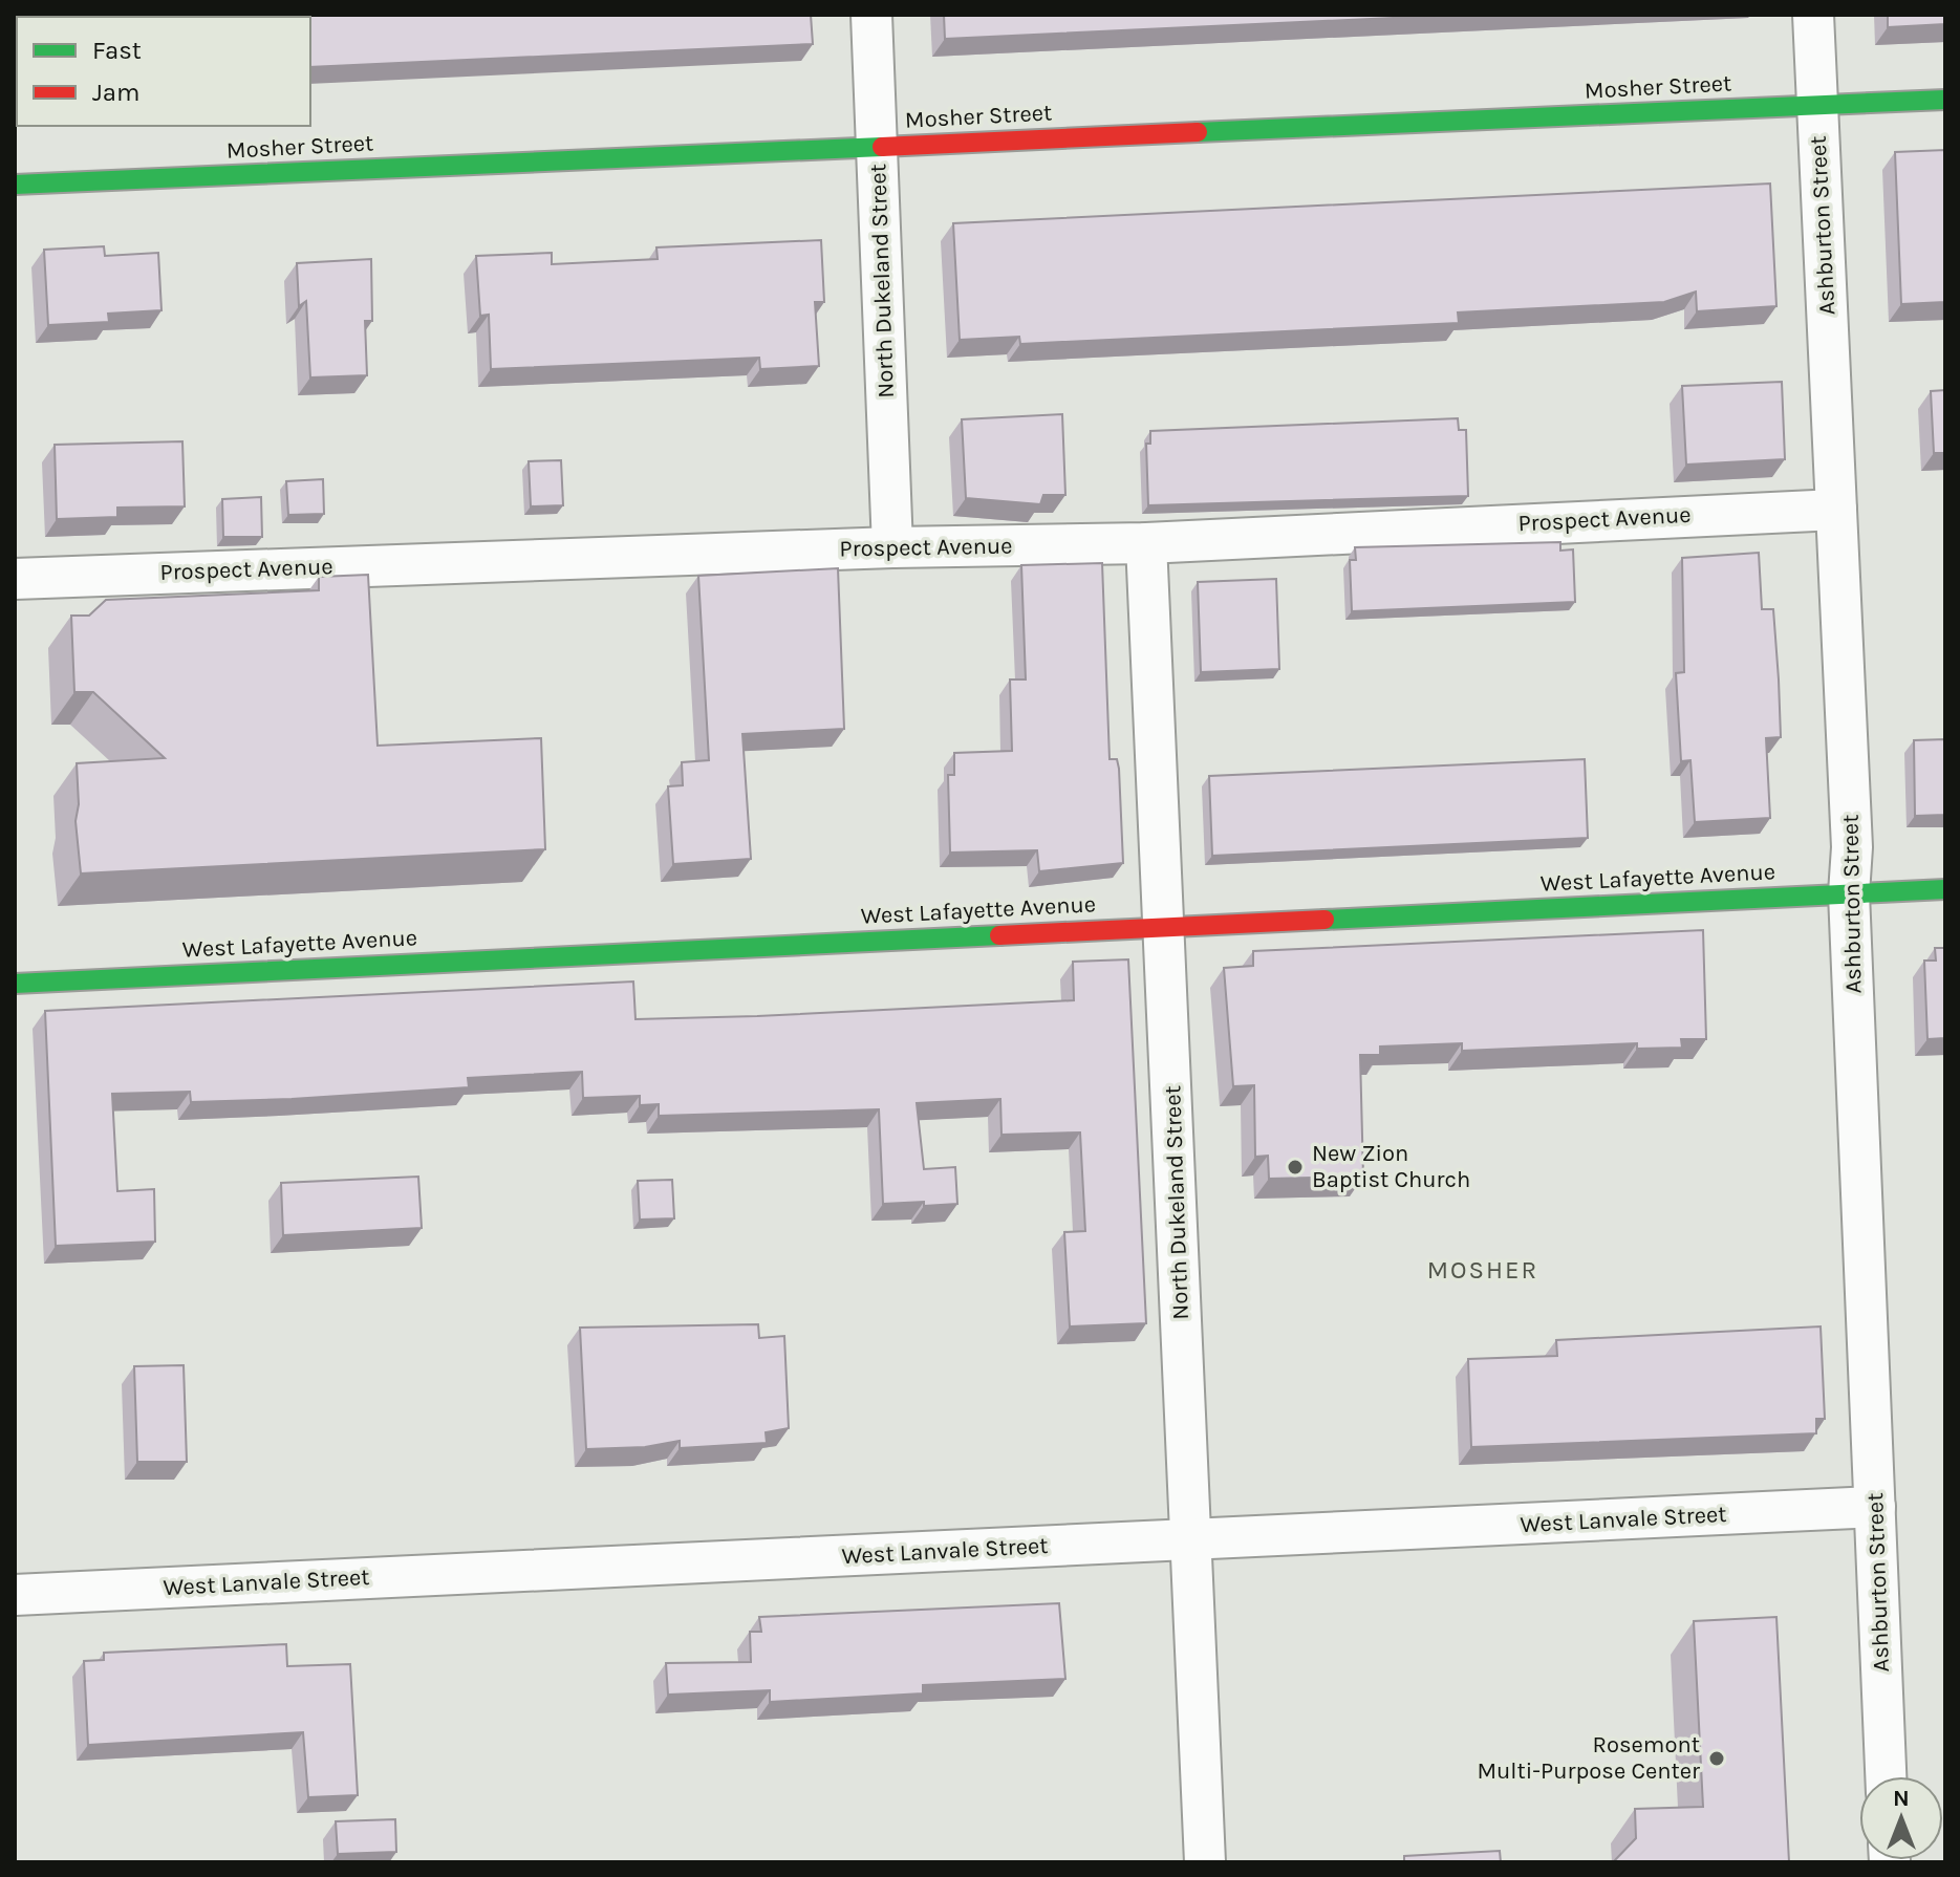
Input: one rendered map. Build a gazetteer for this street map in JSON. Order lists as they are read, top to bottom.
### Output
{
  "streets": {
    "main road": ["Mosher Street", "West Lafayette Avenue"],
    "street": [
      "Ashburton Street",
      "North Dukeland Street",
      "Prospect Avenue",
      "West Lanvale Street"
    ]
  },
  "crossings": [
    ["Mosher Street", "Ashburton Street"],
    ["Mosher Street", "North Dukeland Street"],
    ["Ashburton Street", "Prospect Avenue"],
    ["Ashburton Street", "West Lafayette Avenue"],
    ["Ashburton Street", "West Lanvale Street"],
    ["North Dukeland Street", "Prospect Avenue"],
    ["North Dukeland Street", "West Lafayette Avenue"],
    ["North Dukeland Street", "West Lanvale Street"]
  ],
  "districts": ["MOSHER"],
  "places": ["New Zion Baptist Church", "Rosemont Multi-Purpose Center"],
  "legend": ["Fast", "Jam"],
  "north": "top"
}
